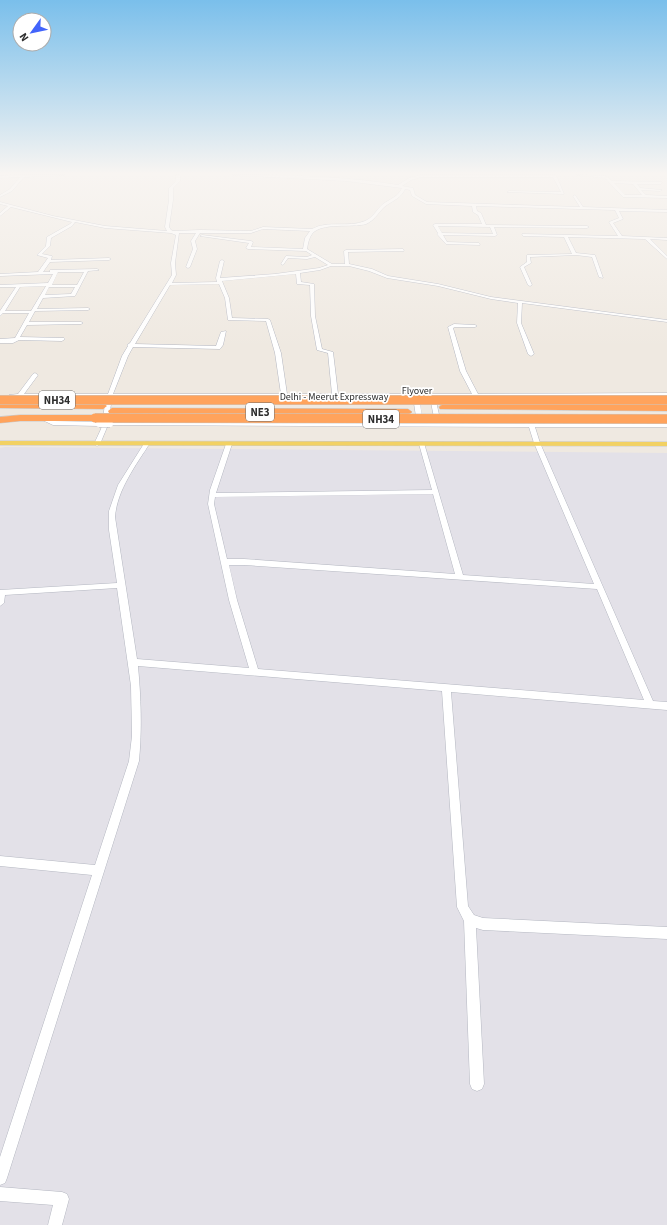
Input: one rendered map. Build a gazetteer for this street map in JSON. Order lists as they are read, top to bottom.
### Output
{
  "streets": {
    "highway": [
      "Flyover",
      "Delhi - Meerut Expressway",
      "NH34",
      "NE3"
    ]
  },
  "north": "bottom left"
}
